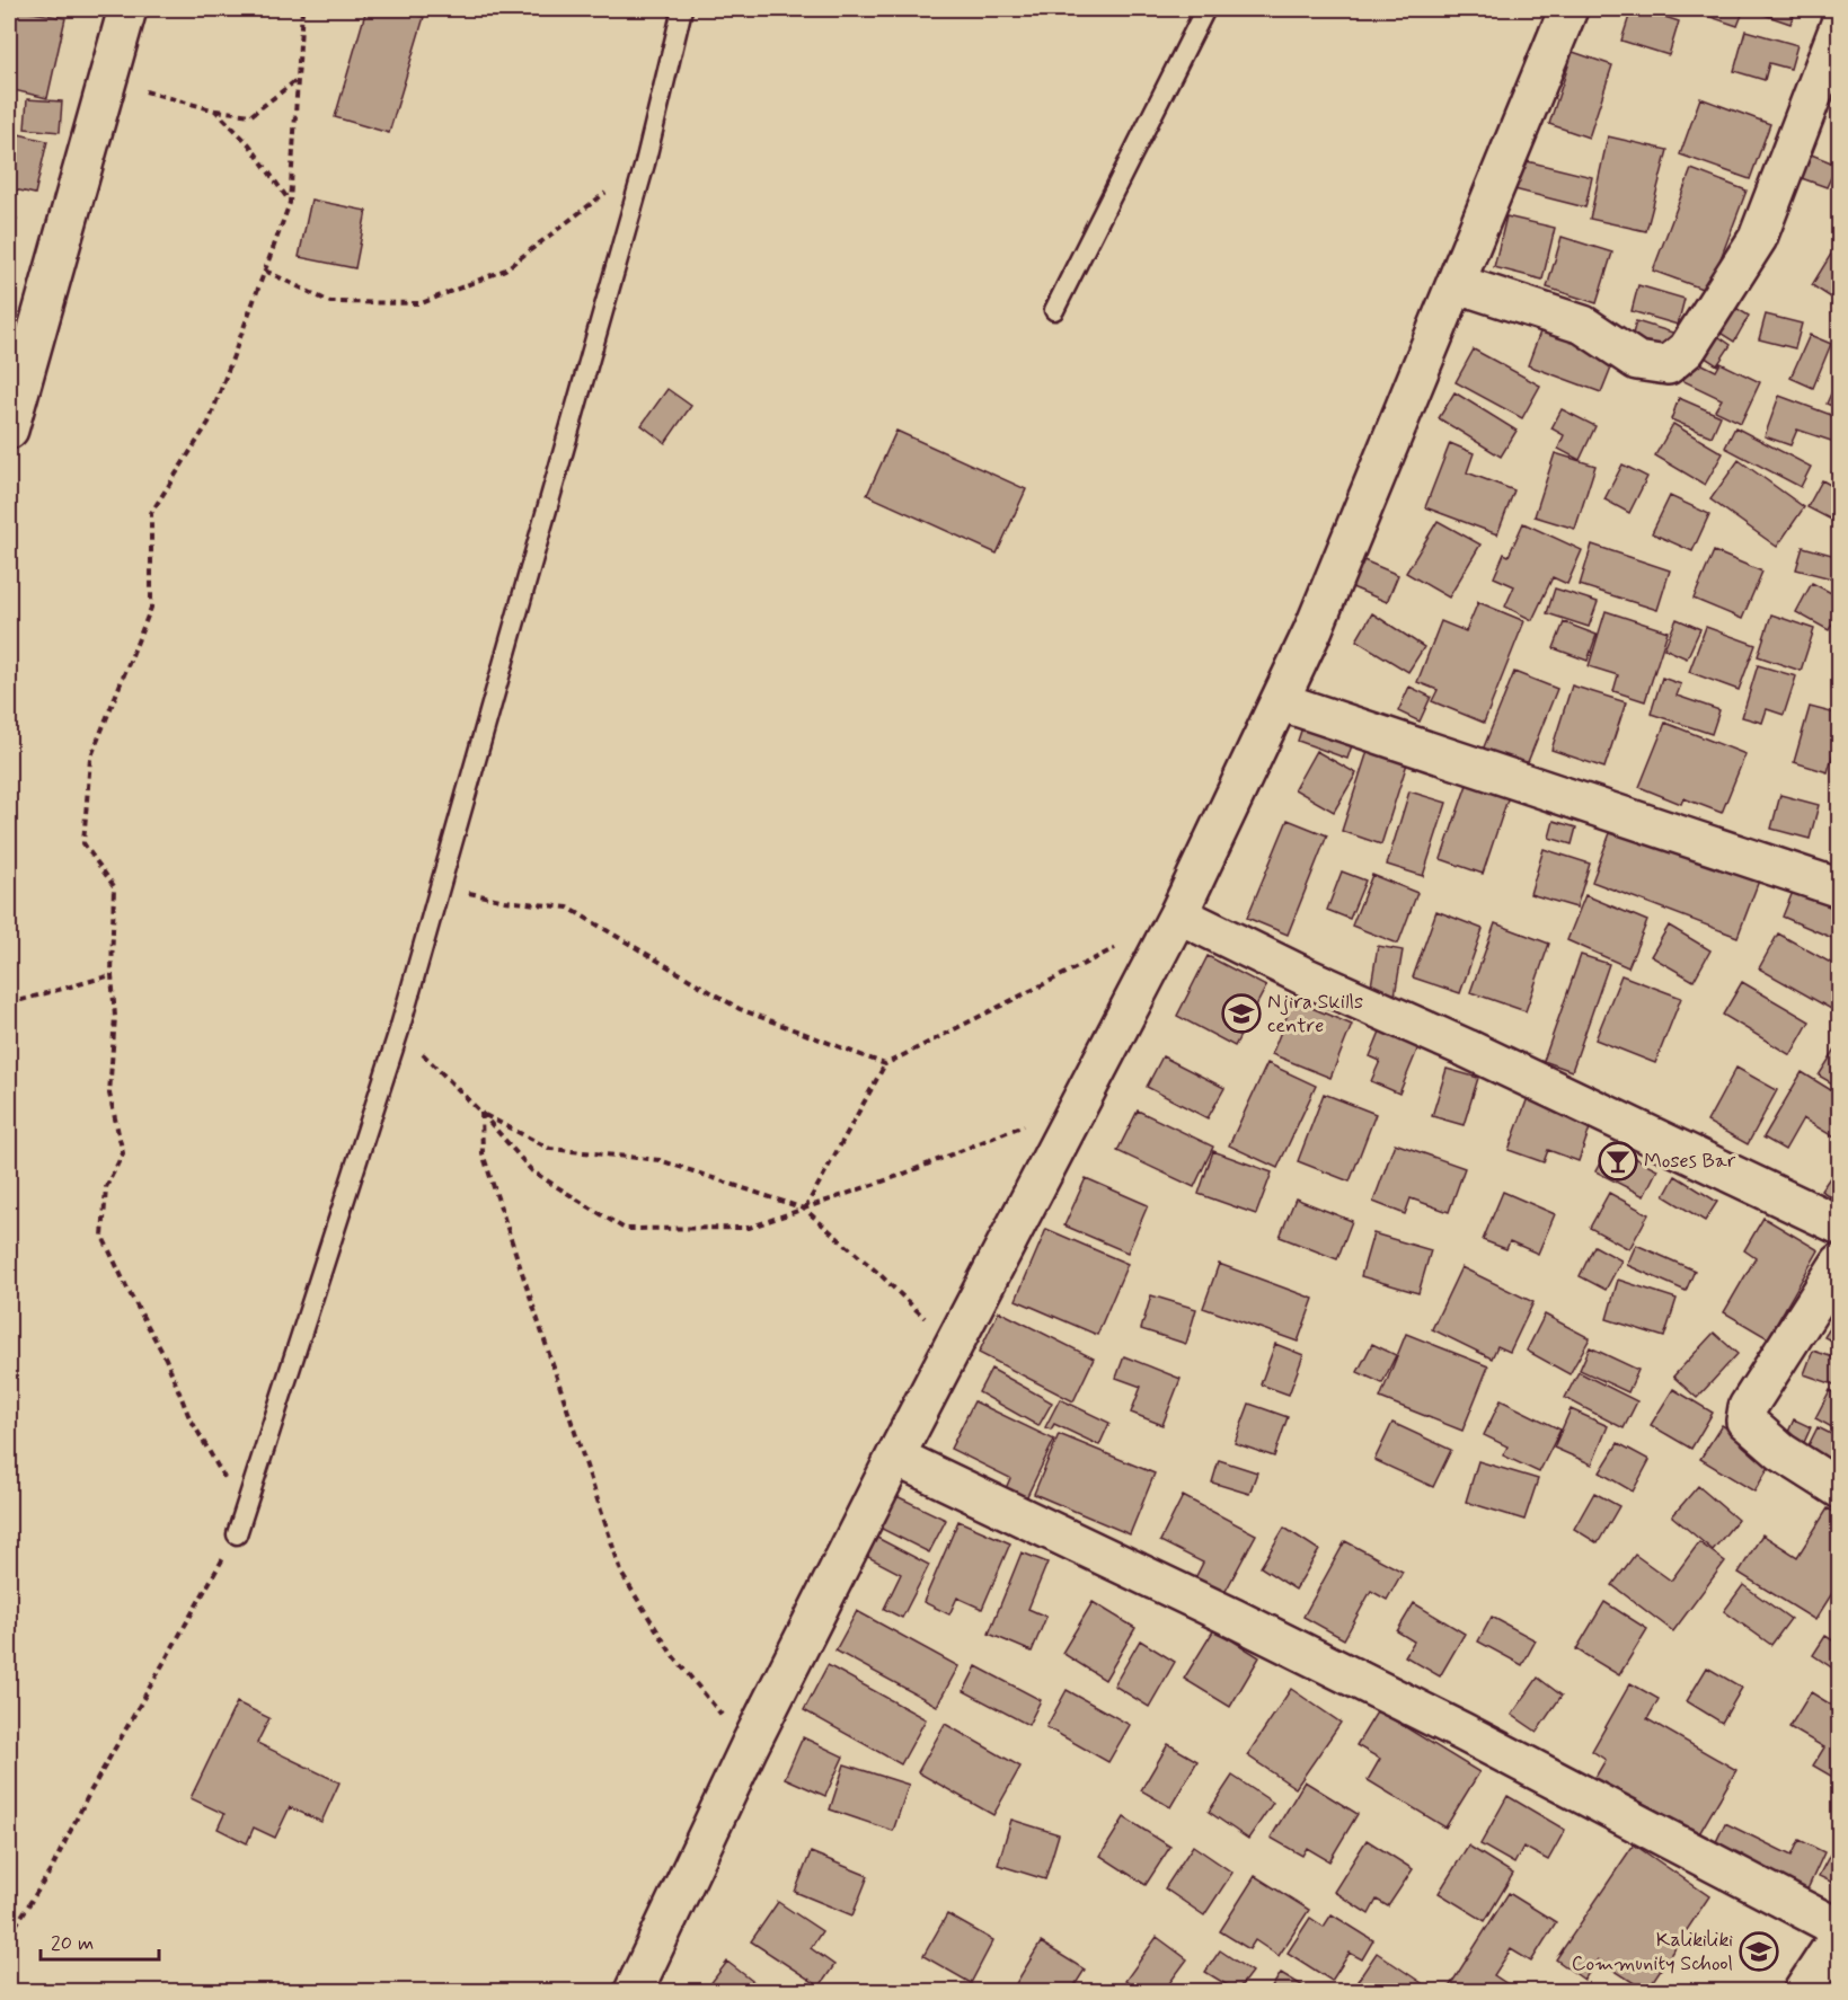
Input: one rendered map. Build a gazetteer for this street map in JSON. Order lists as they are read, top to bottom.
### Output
{
  "places": {
    "school or university": ["Njira Skills centre", "Kalikiliki Community School"],
    "bar": ["Moses Bar"]
  },
  "scale_bar": "20 m"
}
